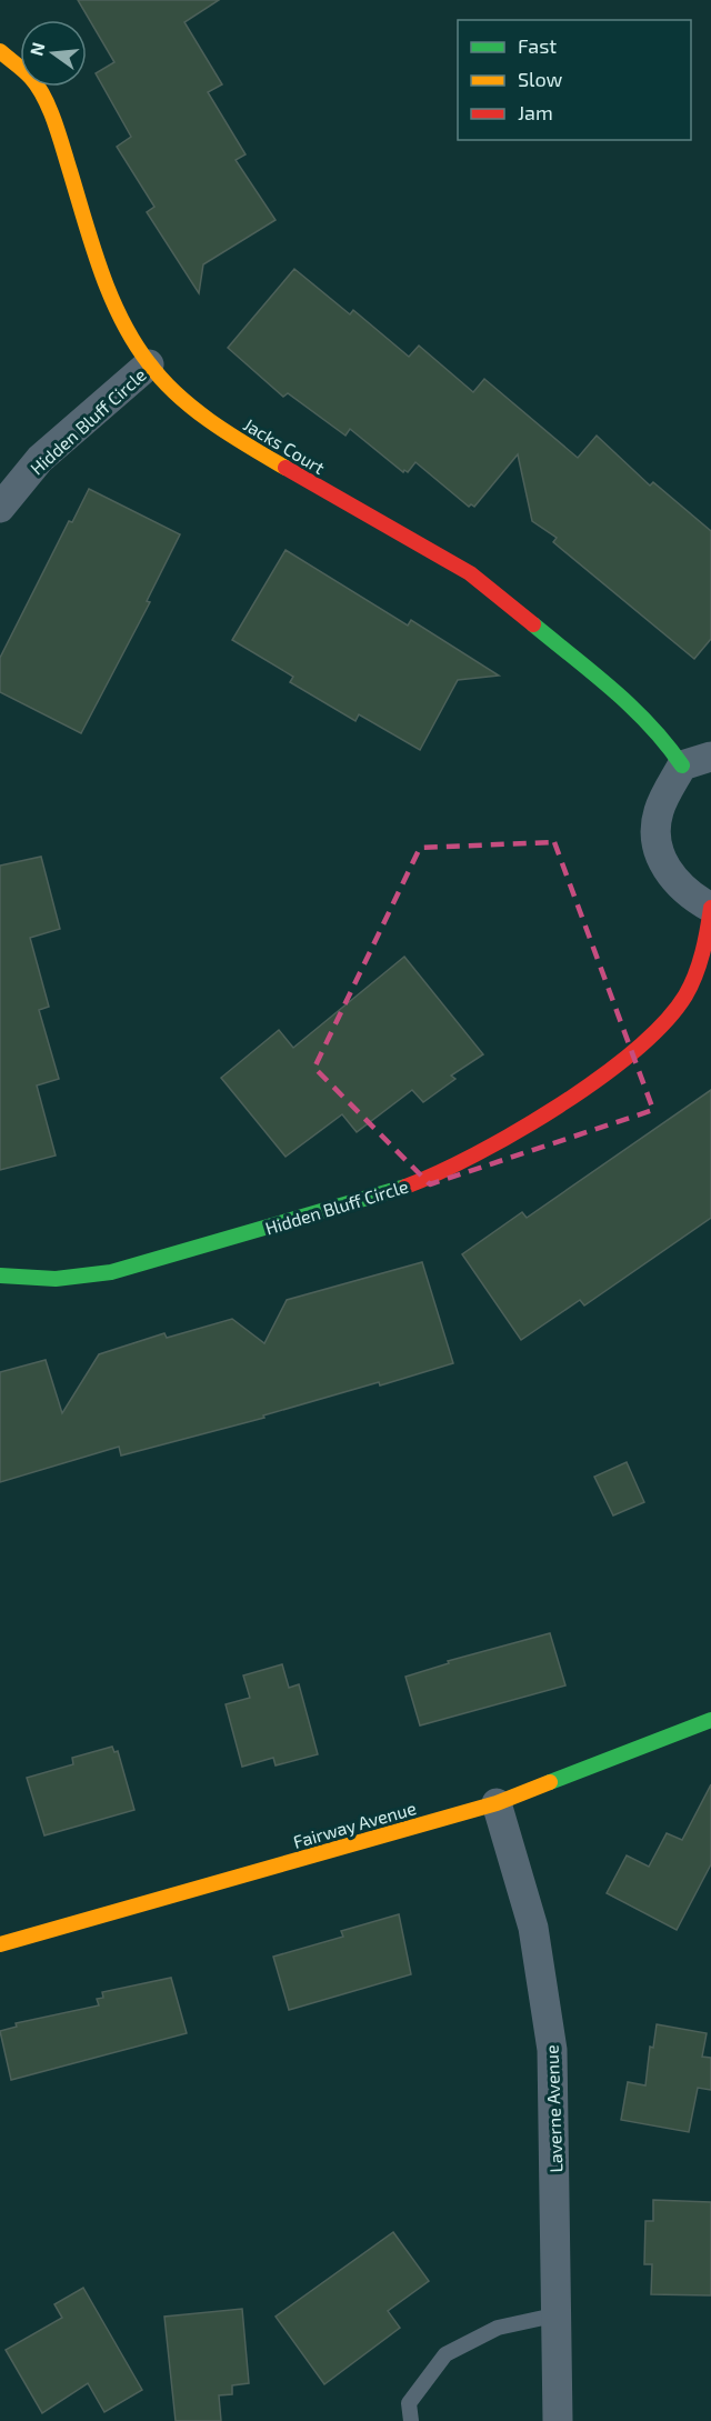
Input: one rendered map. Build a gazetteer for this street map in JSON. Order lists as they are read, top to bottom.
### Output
{
  "streets": {
    "street": [
      "Hidden Bluff Circle",
      "Jacks Court",
      "Fairway Avenue",
      "Laverne Avenue"
    ]
  },
  "crossings": [
    ["Hidden Bluff Circle", "Jacks Court"],
    ["Fairway Avenue", "Laverne Avenue"]
  ],
  "legend": ["Fast", "Slow", "Jam"],
  "north": "left"
}
